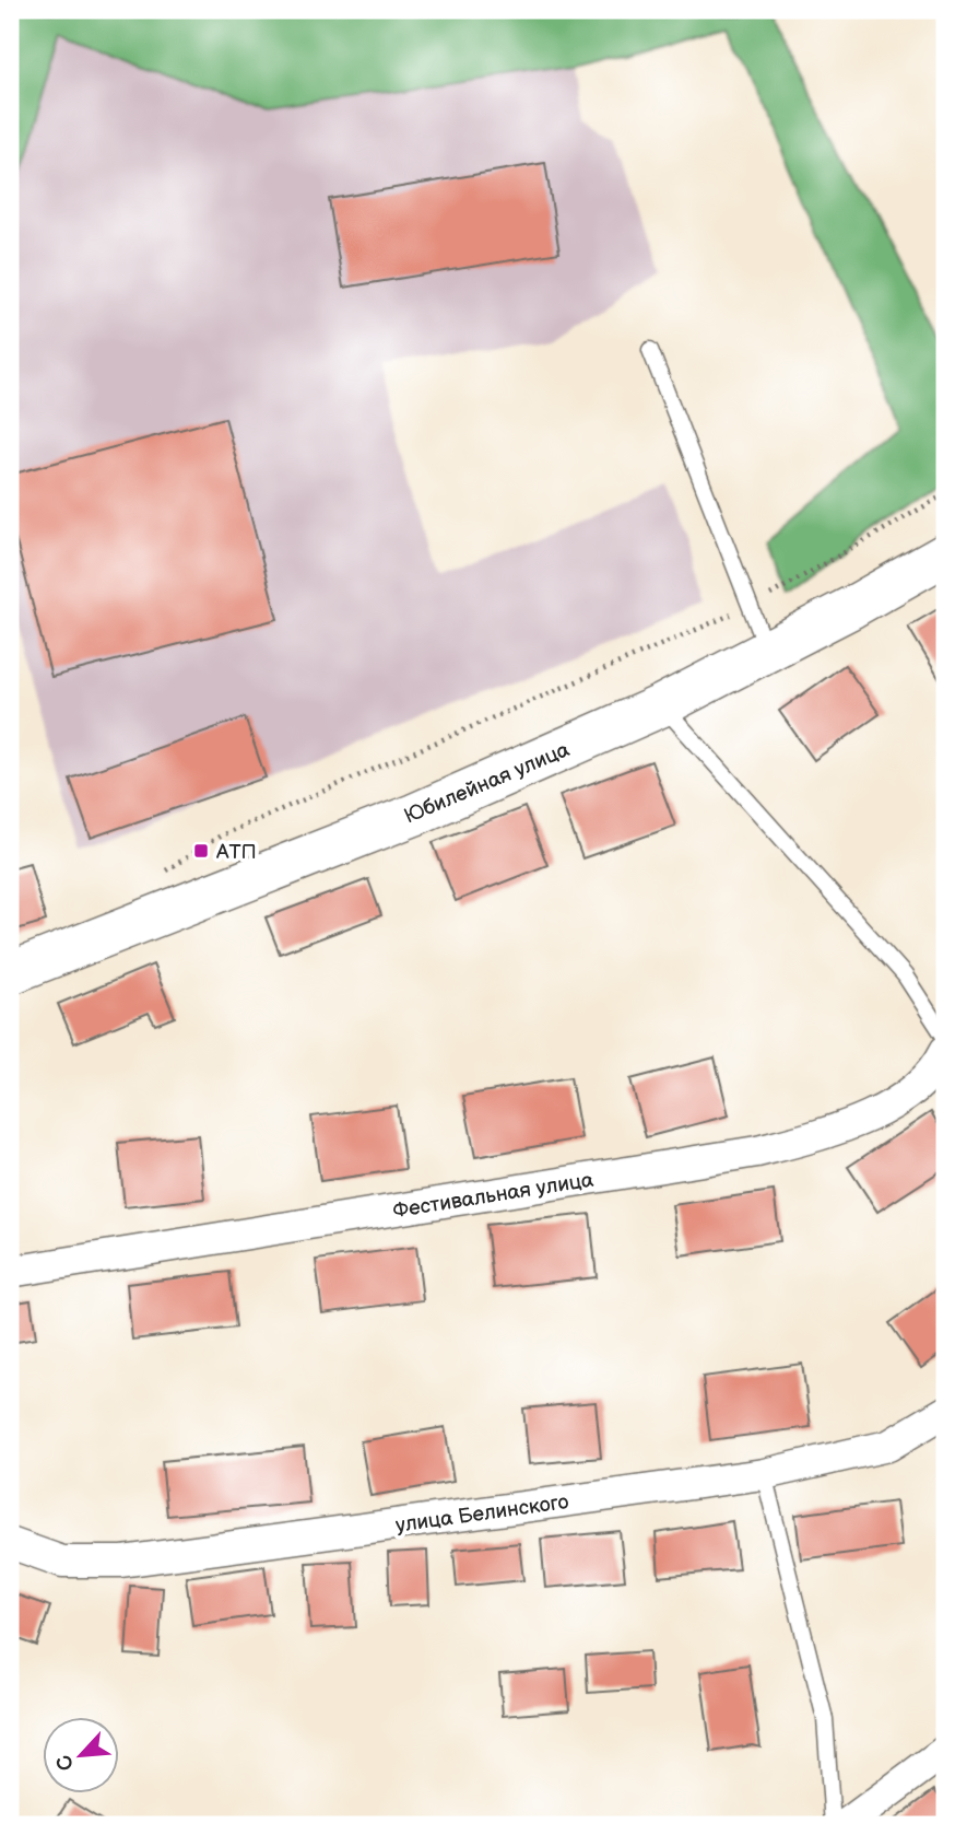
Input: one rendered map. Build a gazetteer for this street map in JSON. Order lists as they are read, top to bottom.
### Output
{
  "streets": {
    "street": ["Юбилейная улица", "Фестивальная улица", "улица Белинского"]
  },
  "places": {
    "transit": ["АТП"]
  },
  "north": "bottom left"
}
